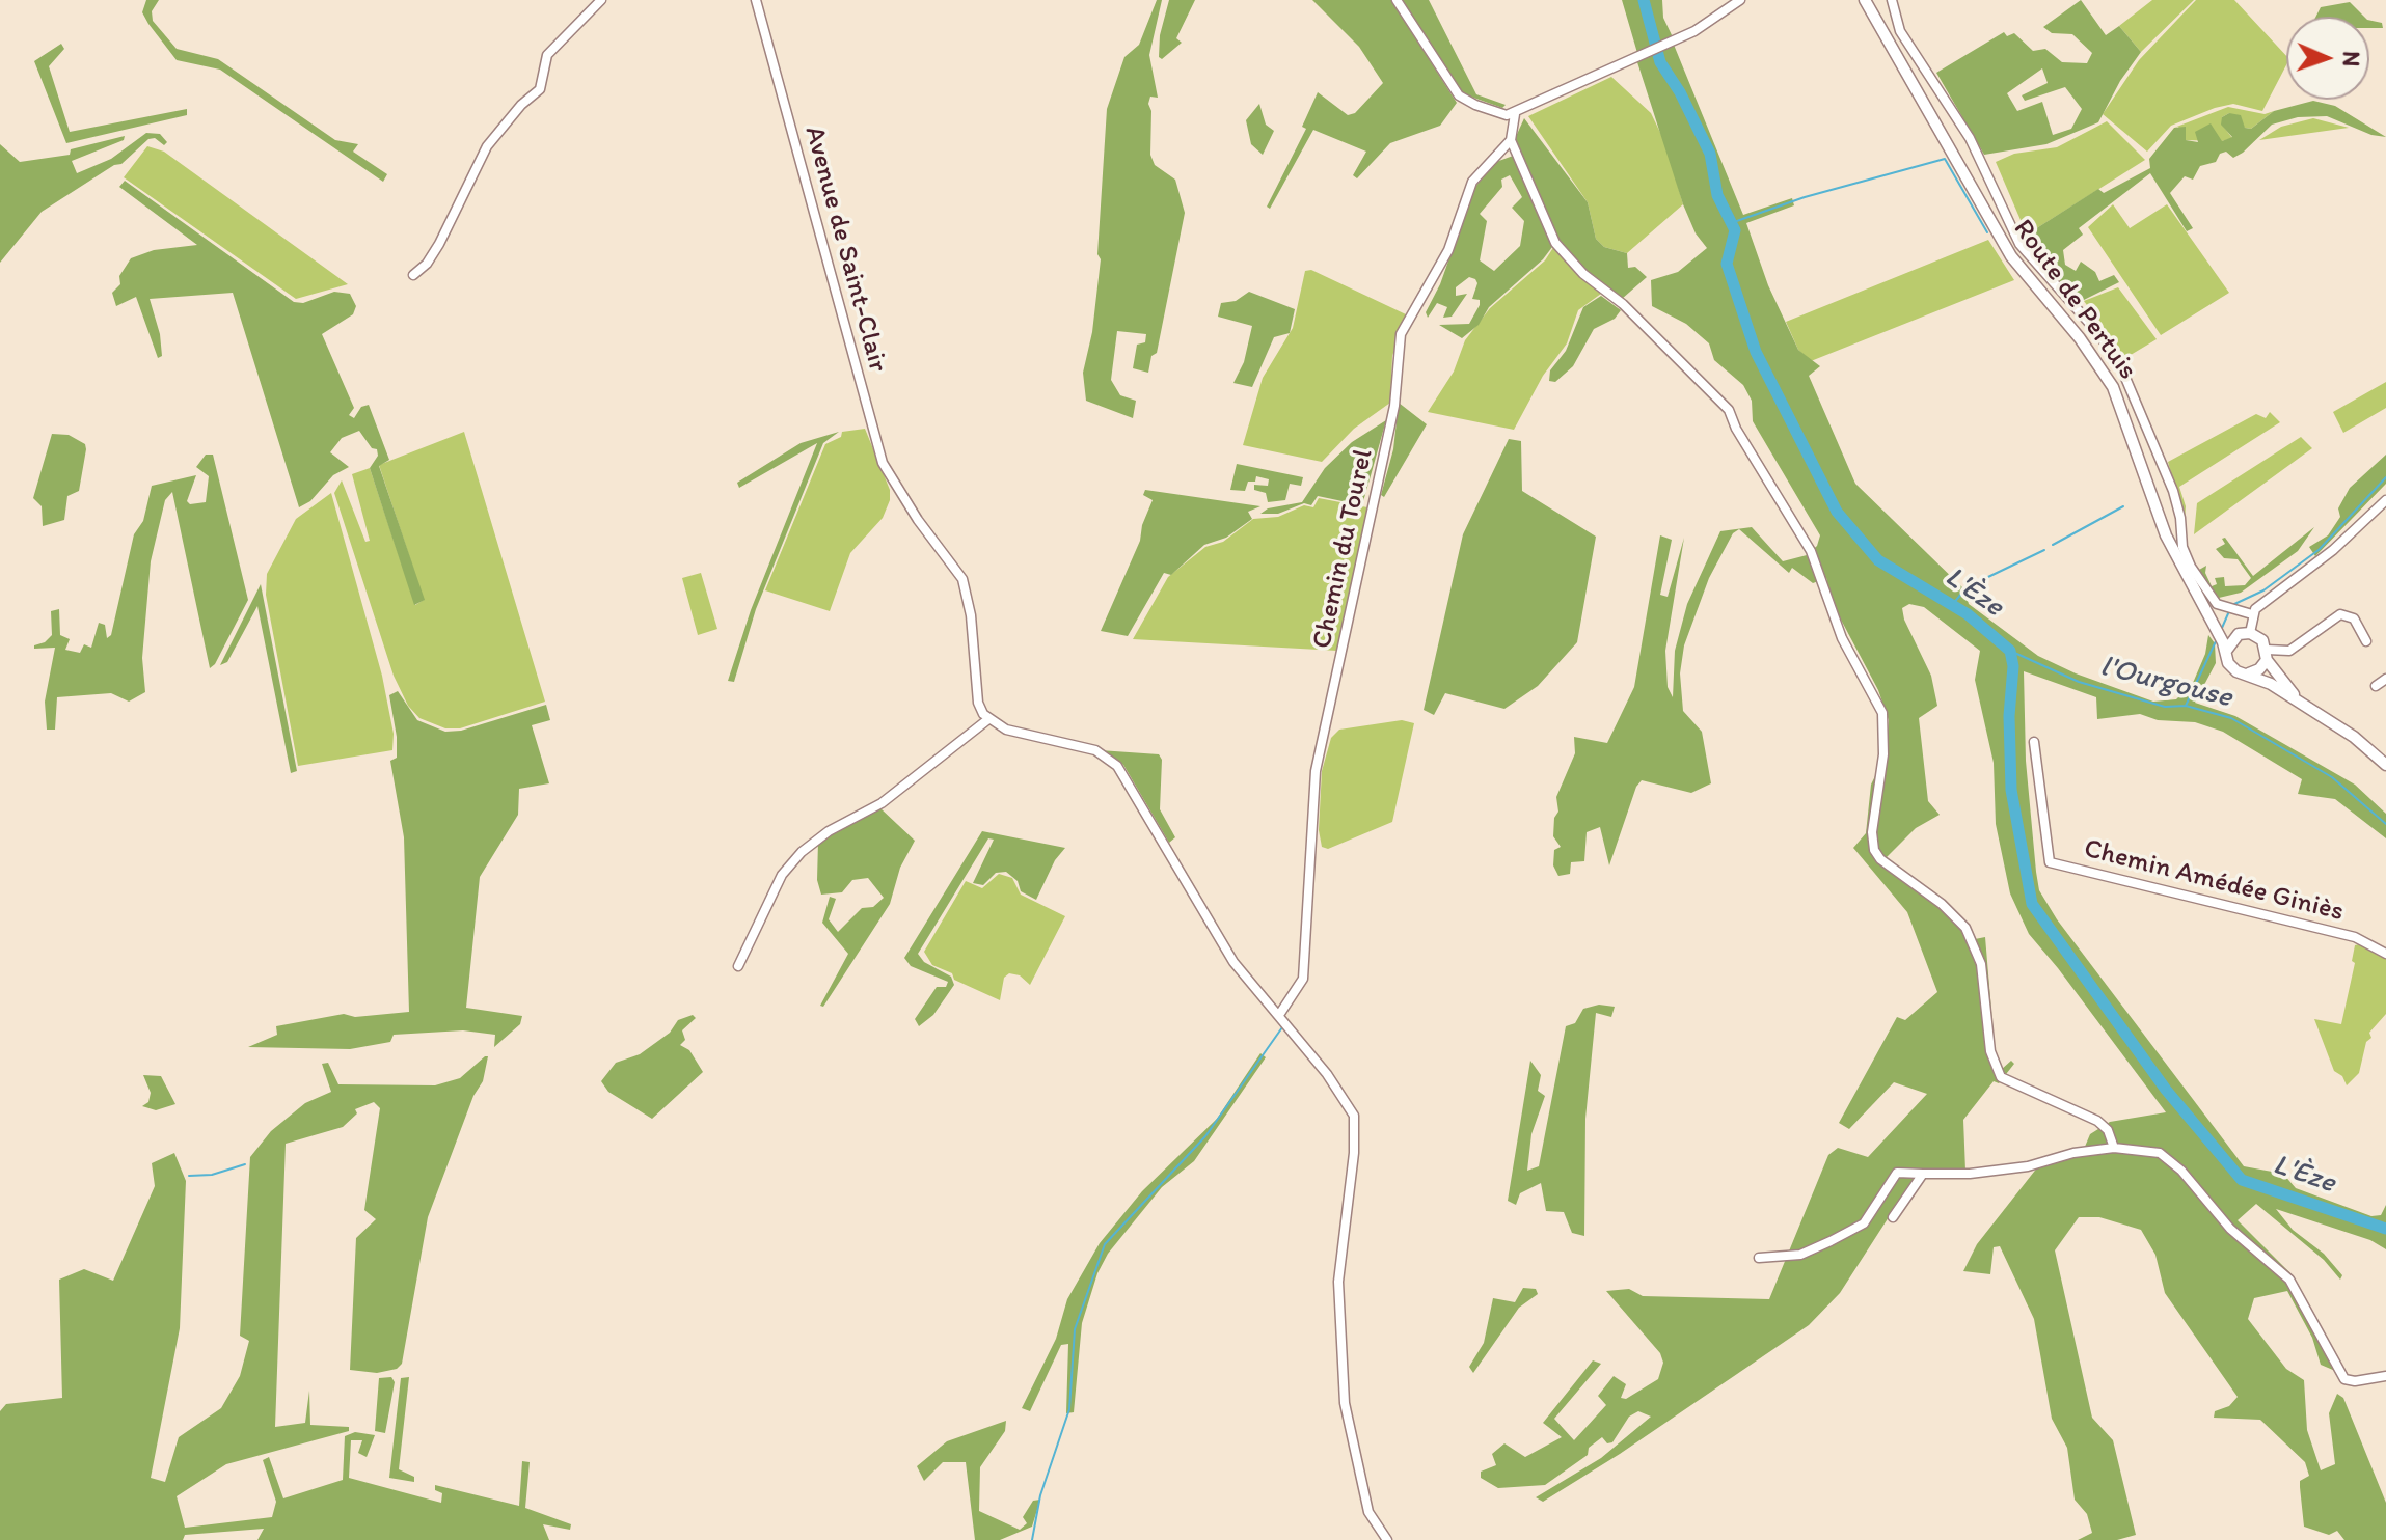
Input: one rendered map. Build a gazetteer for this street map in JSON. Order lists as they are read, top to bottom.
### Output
{
  "streets": {
    "main road": ["Route de Pertuis"],
    "street": ["Avenue de Saint-Clair", "Chemin du Tourel", "Chemin Amédée Giniès"]
  },
  "water": ["L'Èze", "l'Ourgouse"],
  "north": "right"
}
